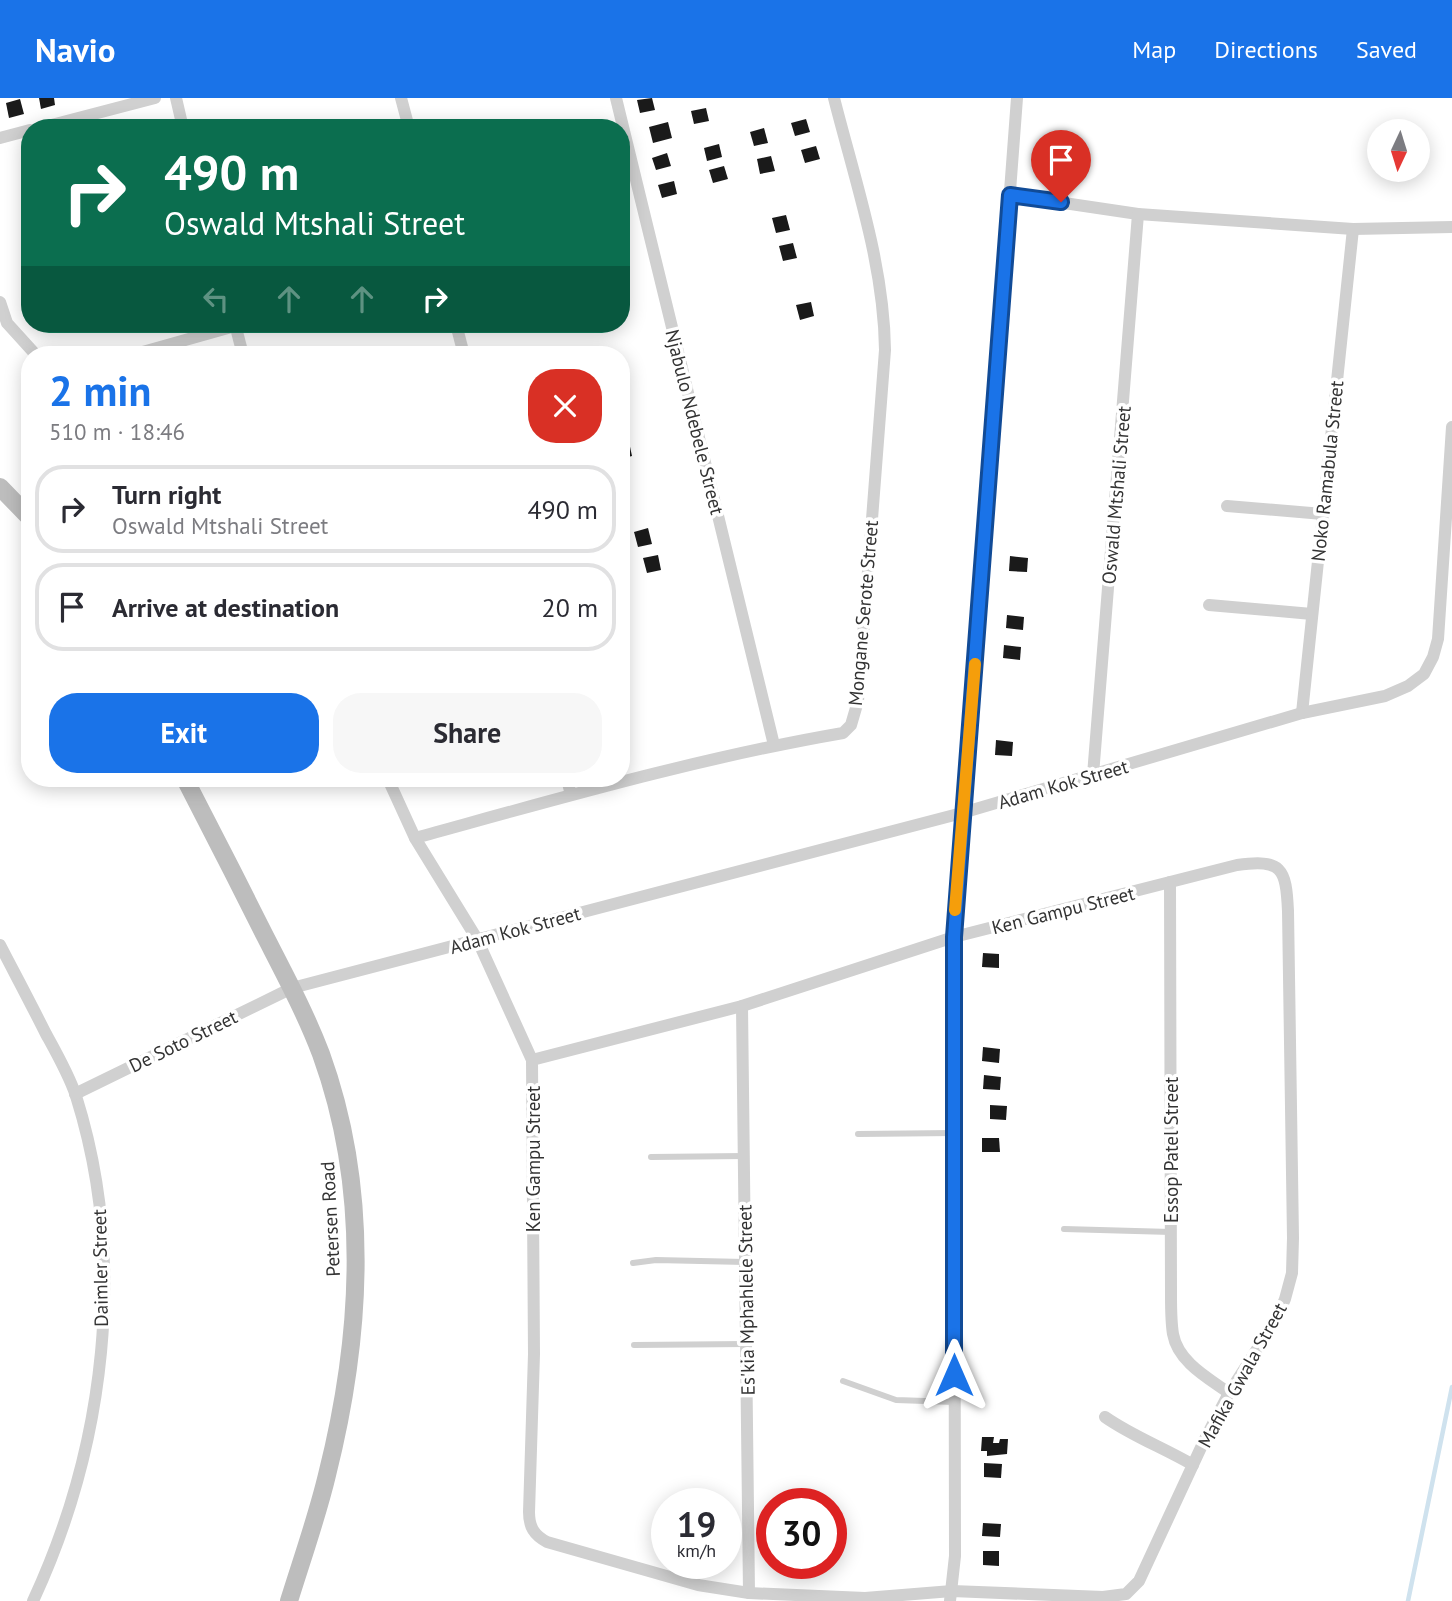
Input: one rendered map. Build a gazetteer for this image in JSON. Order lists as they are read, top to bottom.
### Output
{
  "streets": {
    "street": [
      "Njabulo Ndebele Street",
      "Noko Ramabula Street",
      "Oswald Mtshali Street",
      "Mongane Serote Street",
      "Adam Kok Street",
      "Ken Gampu Street",
      "De Soto Street",
      "Essop Patel Street",
      "Petersen Road",
      "Daimler Street",
      "Es'kia Mphahlele Street",
      "Mafika Gwala Street"
    ]
  },
  "crossings": [
    ["Njabulo Ndebele Street", "Mongane Serote Street"],
    ["Noko Ramabula Street", "Adam Kok Street"],
    ["Oswald Mtshali Street", "Adam Kok Street"],
    ["Adam Kok Street", "De Soto Street"],
    ["Adam Kok Street", "Petersen Road"],
    ["Ken Gampu Street", "Essop Patel Street"],
    ["Ken Gampu Street", "Es'kia Mphahlele Street"],
    ["Ken Gampu Street", "Mafika Gwala Street"],
    ["De Soto Street", "Petersen Road"],
    ["De Soto Street", "Daimler Street"],
    ["Essop Patel Street", "Mafika Gwala Street"]
  ],
  "north": "bottom",
  "page": {
    "header": "Navio",
    "nav": ["Map", "Directions", "Saved"],
    "turn": ["490 m", "Oswald Mtshali Street"],
    "heading": ["2 min", "510 m · 18:46"],
    "list": [
      {
        "name": "Turn right",
        "note": "Oswald Mtshali Street",
        "value": "490 m"
      },
      {
        "name": "Arrive at destination",
        "value": "20 m"
      }
    ],
    "buttons": ["Exit", "Share"],
    "speed": "19 km/h",
    "limit": "30"
  }
}
